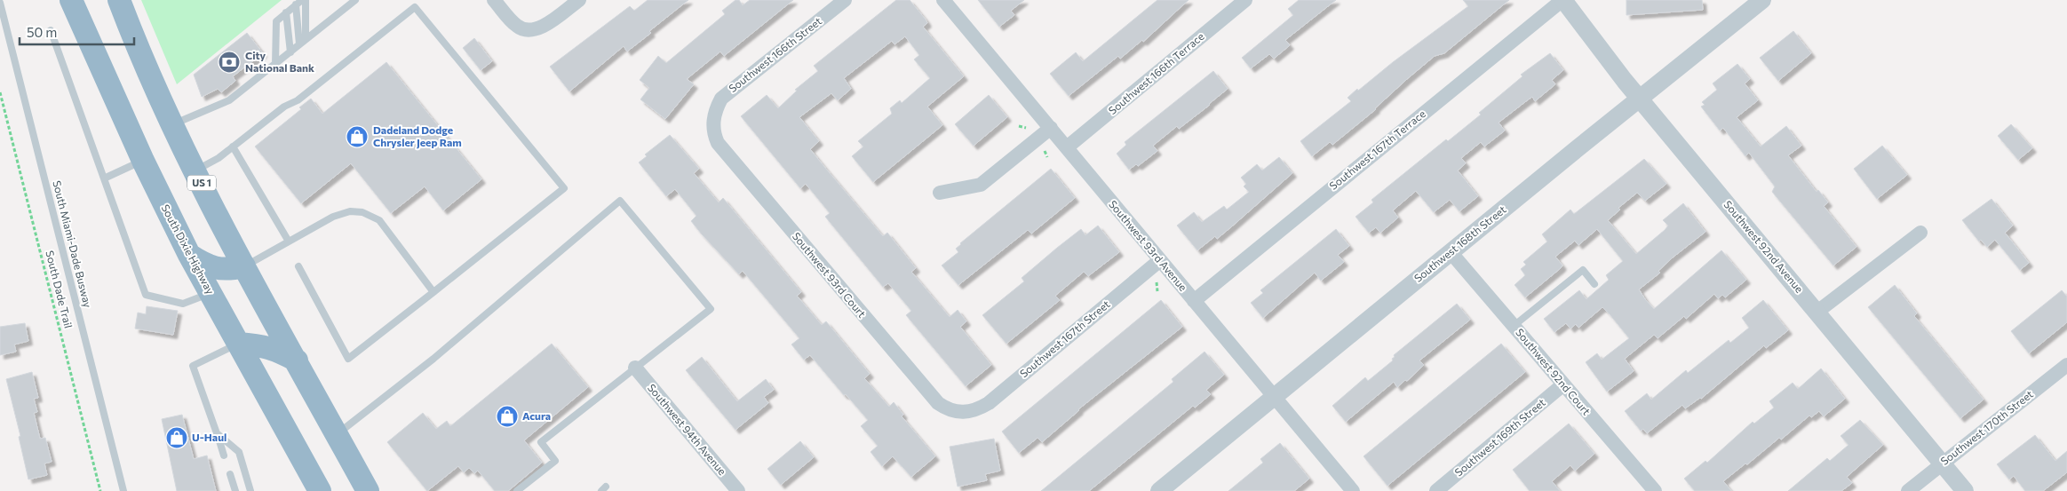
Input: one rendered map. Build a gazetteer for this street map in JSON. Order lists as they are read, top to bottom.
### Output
{
  "streets": {
    "highway": ["US 1", "South Dixie Highway"],
    "street": [
      "Southwest 166th Street",
      "Southwest 166th Terrace",
      "Southwest 167th Terrace",
      "Southwest 168th Street",
      "Southwest 93rd Avenue",
      "Southwest 92nd Avenue",
      "Southwest 93rd Court",
      "Southwest 167th Street",
      "Southwest 92nd Court",
      "Southwest 170th Street",
      "Southwest 94th Avenue",
      "Southwest 169th Street"
    ],
    "lane": ["South Miami-Dade Busway"],
    "path": ["South Dade Trail"]
  },
  "crossings": [
    ["Southwest 166th Street", "Southwest 93rd Court"],
    ["Southwest 166th Terrace", "Southwest 93rd Avenue"],
    ["Southwest 167th Terrace", "Southwest 93rd Avenue"],
    ["Southwest 167th Terrace", "Southwest 92nd Avenue"],
    ["Southwest 168th Street", "Southwest 93rd Avenue"],
    ["Southwest 168th Street", "Southwest 92nd Avenue"],
    ["Southwest 168th Street", "Southwest 92nd Court"],
    ["Southwest 93rd Avenue", "Southwest 167th Street"],
    ["Southwest 92nd Avenue", "Southwest 170th Street"],
    ["Southwest 93rd Court", "Southwest 167th Street"],
    ["Southwest 92nd Court", "Southwest 169th Street"]
  ],
  "places": {
    "bank": ["City National Bank"],
    "shop": ["Dadeland Dodge Chrysler Jeep Ram", "Acura", "U-Haul"]
  },
  "scale_bar": "50 m"
}
